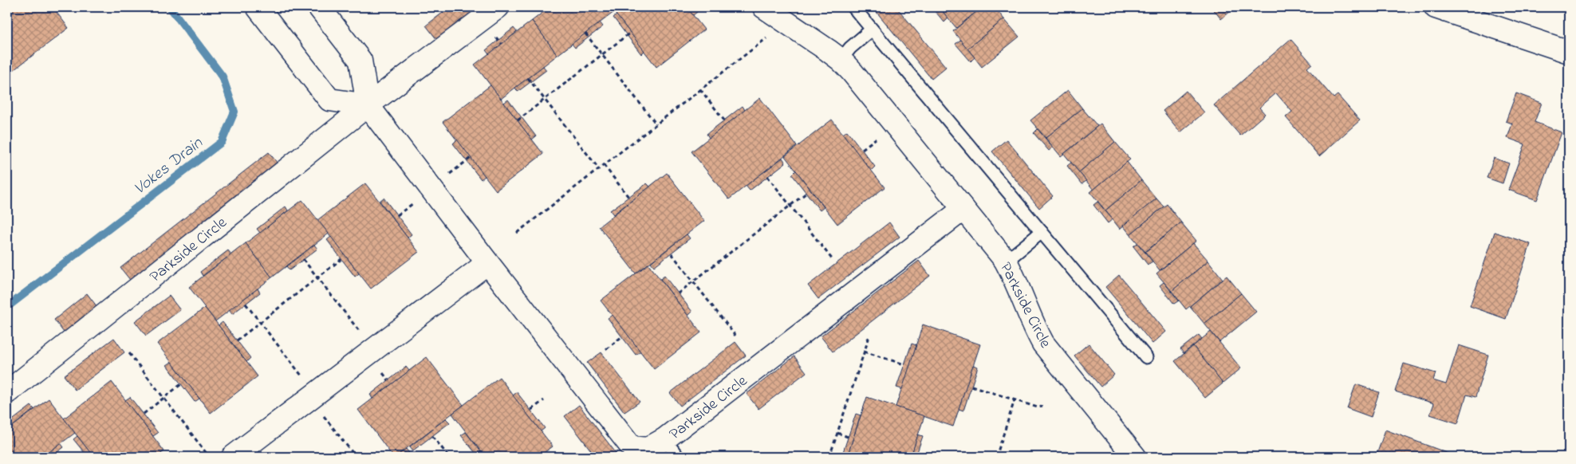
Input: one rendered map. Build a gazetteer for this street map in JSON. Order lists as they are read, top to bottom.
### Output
{
  "streets": {
    "street": ["Parkside Circle"]
  },
  "water": ["Vokes Drain"]
}
